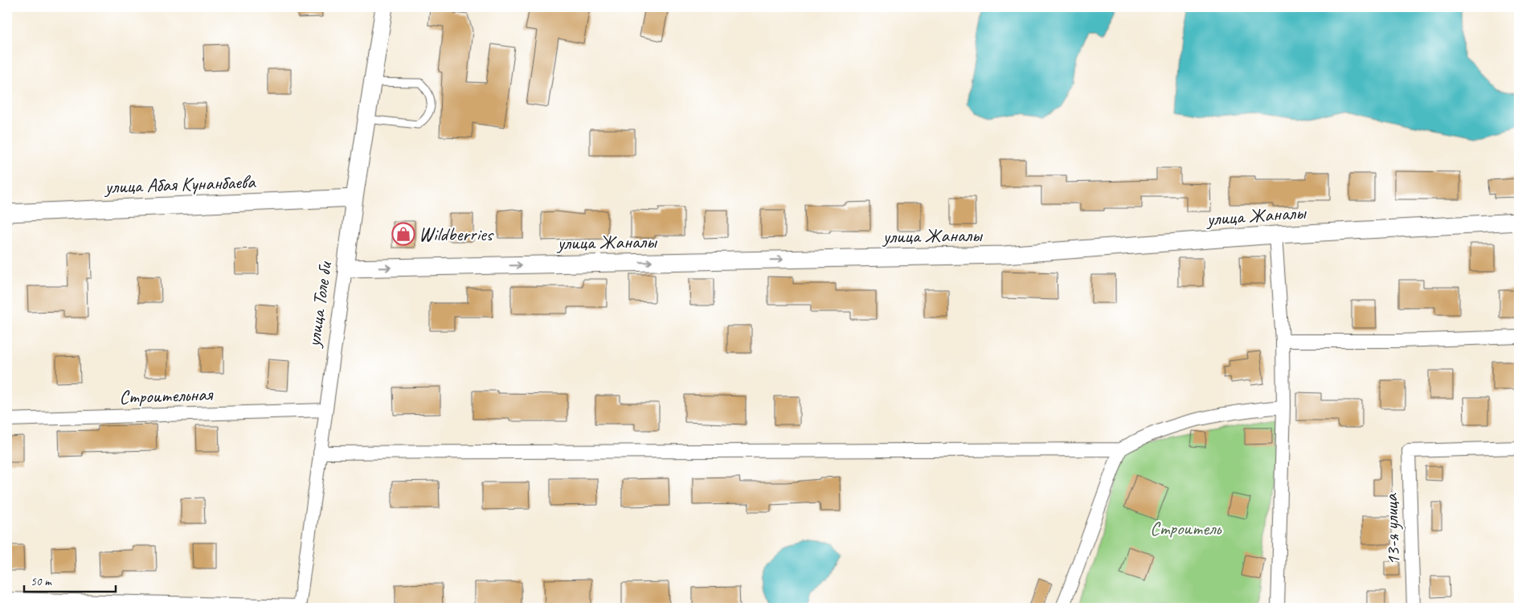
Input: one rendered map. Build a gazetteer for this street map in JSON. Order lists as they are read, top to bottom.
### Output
{
  "streets": {
    "street": [
      "улица Абая Кунанбаева",
      "улица Жаналы",
      "улица Толе би",
      "Строительная",
      "13-я улица"
    ]
  },
  "crossings": [
    ["улица Абая Кунанбаева", "улица Толе би"],
    ["улица Жаналы", "улица Толе би"],
    ["улица Толе би", "Строительная"]
  ],
  "one_way": ["улица Жаналы"],
  "parks": ["Строитель"],
  "places": {
    "shop": ["Wildberries"]
  },
  "scale_bar": "50 m"
}
